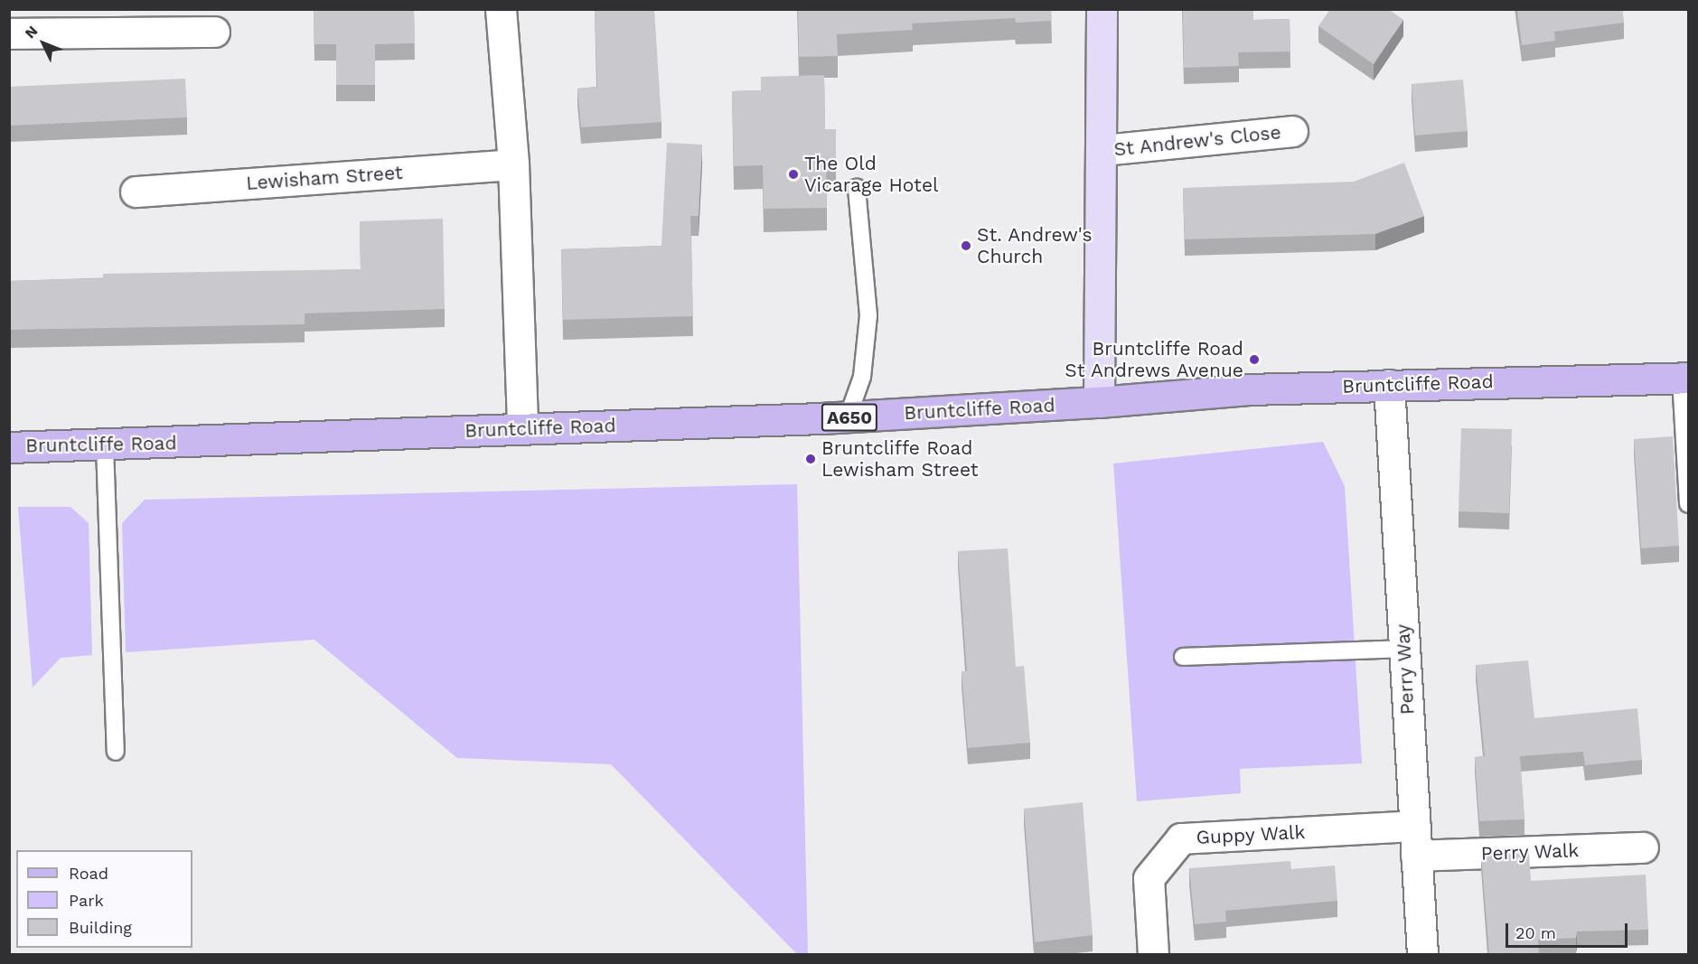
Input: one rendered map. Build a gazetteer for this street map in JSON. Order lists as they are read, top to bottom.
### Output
{
  "streets": {
    "main road": ["Bruntcliffe Road", "A650"],
    "street": [
      "St Andrew's Close",
      "Lewisham Street",
      "Perry Way",
      "Guppy Walk",
      "Perry Walk"
    ]
  },
  "crossings": [
    ["Bruntcliffe Road", "Perry Way"],
    ["Perry Way", "Guppy Walk"],
    ["Perry Way", "Perry Walk"]
  ],
  "places": [
    "The Old Vicarage Hotel",
    "St. Andrew's Church",
    "Bruntcliffe Road St Andrews Avenue",
    "Bruntcliffe Road Lewisham Street"
  ],
  "legend": ["Road", "Park", "Building"],
  "scale_bar": "20 m",
  "north": "top left"
}
